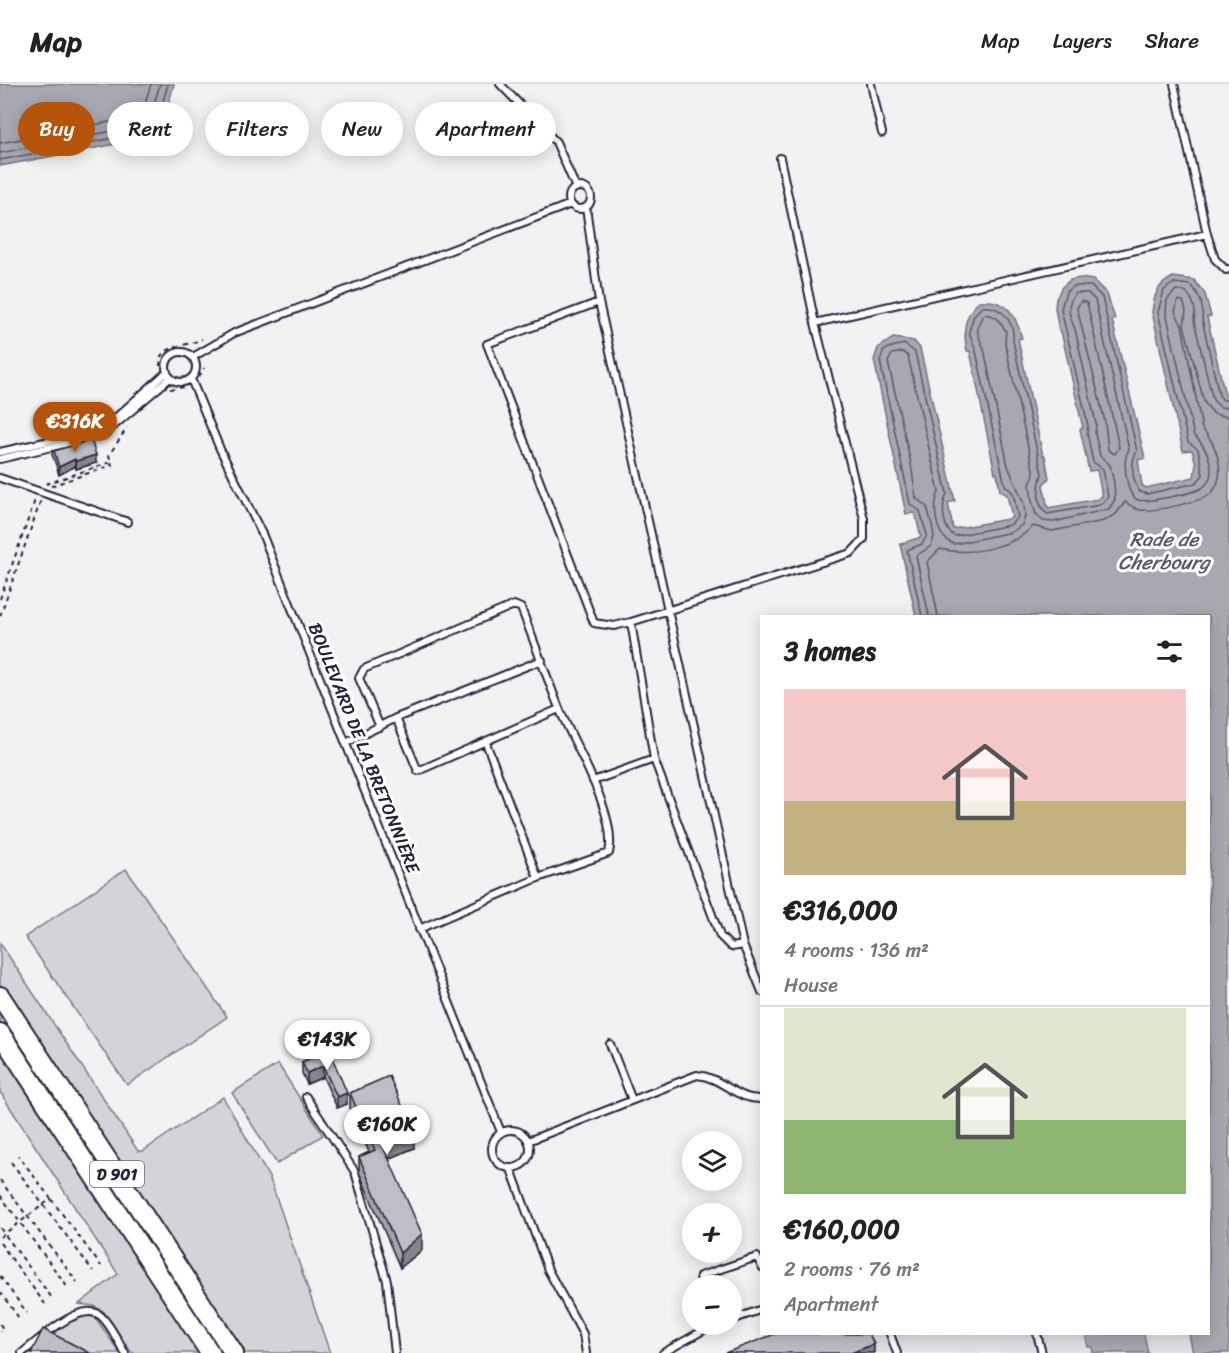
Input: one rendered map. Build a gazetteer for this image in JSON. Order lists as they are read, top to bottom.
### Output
{
  "streets": {
    "main road": ["D 901"],
    "lane": ["BOULEVARD DE LA BRETONNIÈRE"]
  },
  "water": ["Rade de Cherbourg"],
  "page": {
    "header": "Map",
    "nav": ["Map", "Layers", "Share"],
    "chip": [
      "Buy",
      "Rent",
      "Filters",
      "New",
      "Apartment"
    ],
    "price": ["€316K", "€143K", "€160K"],
    "heading": "3 homes",
    "list": [
      {
        "name": "€316,000",
        "note": "4 rooms · 136 m² · House"
      },
      {
        "name": "€160,000",
        "note": "2 rooms · 76 m² · Apartment"
      }
    ],
    "map_buttons": ["+", "−"]
  }
}
